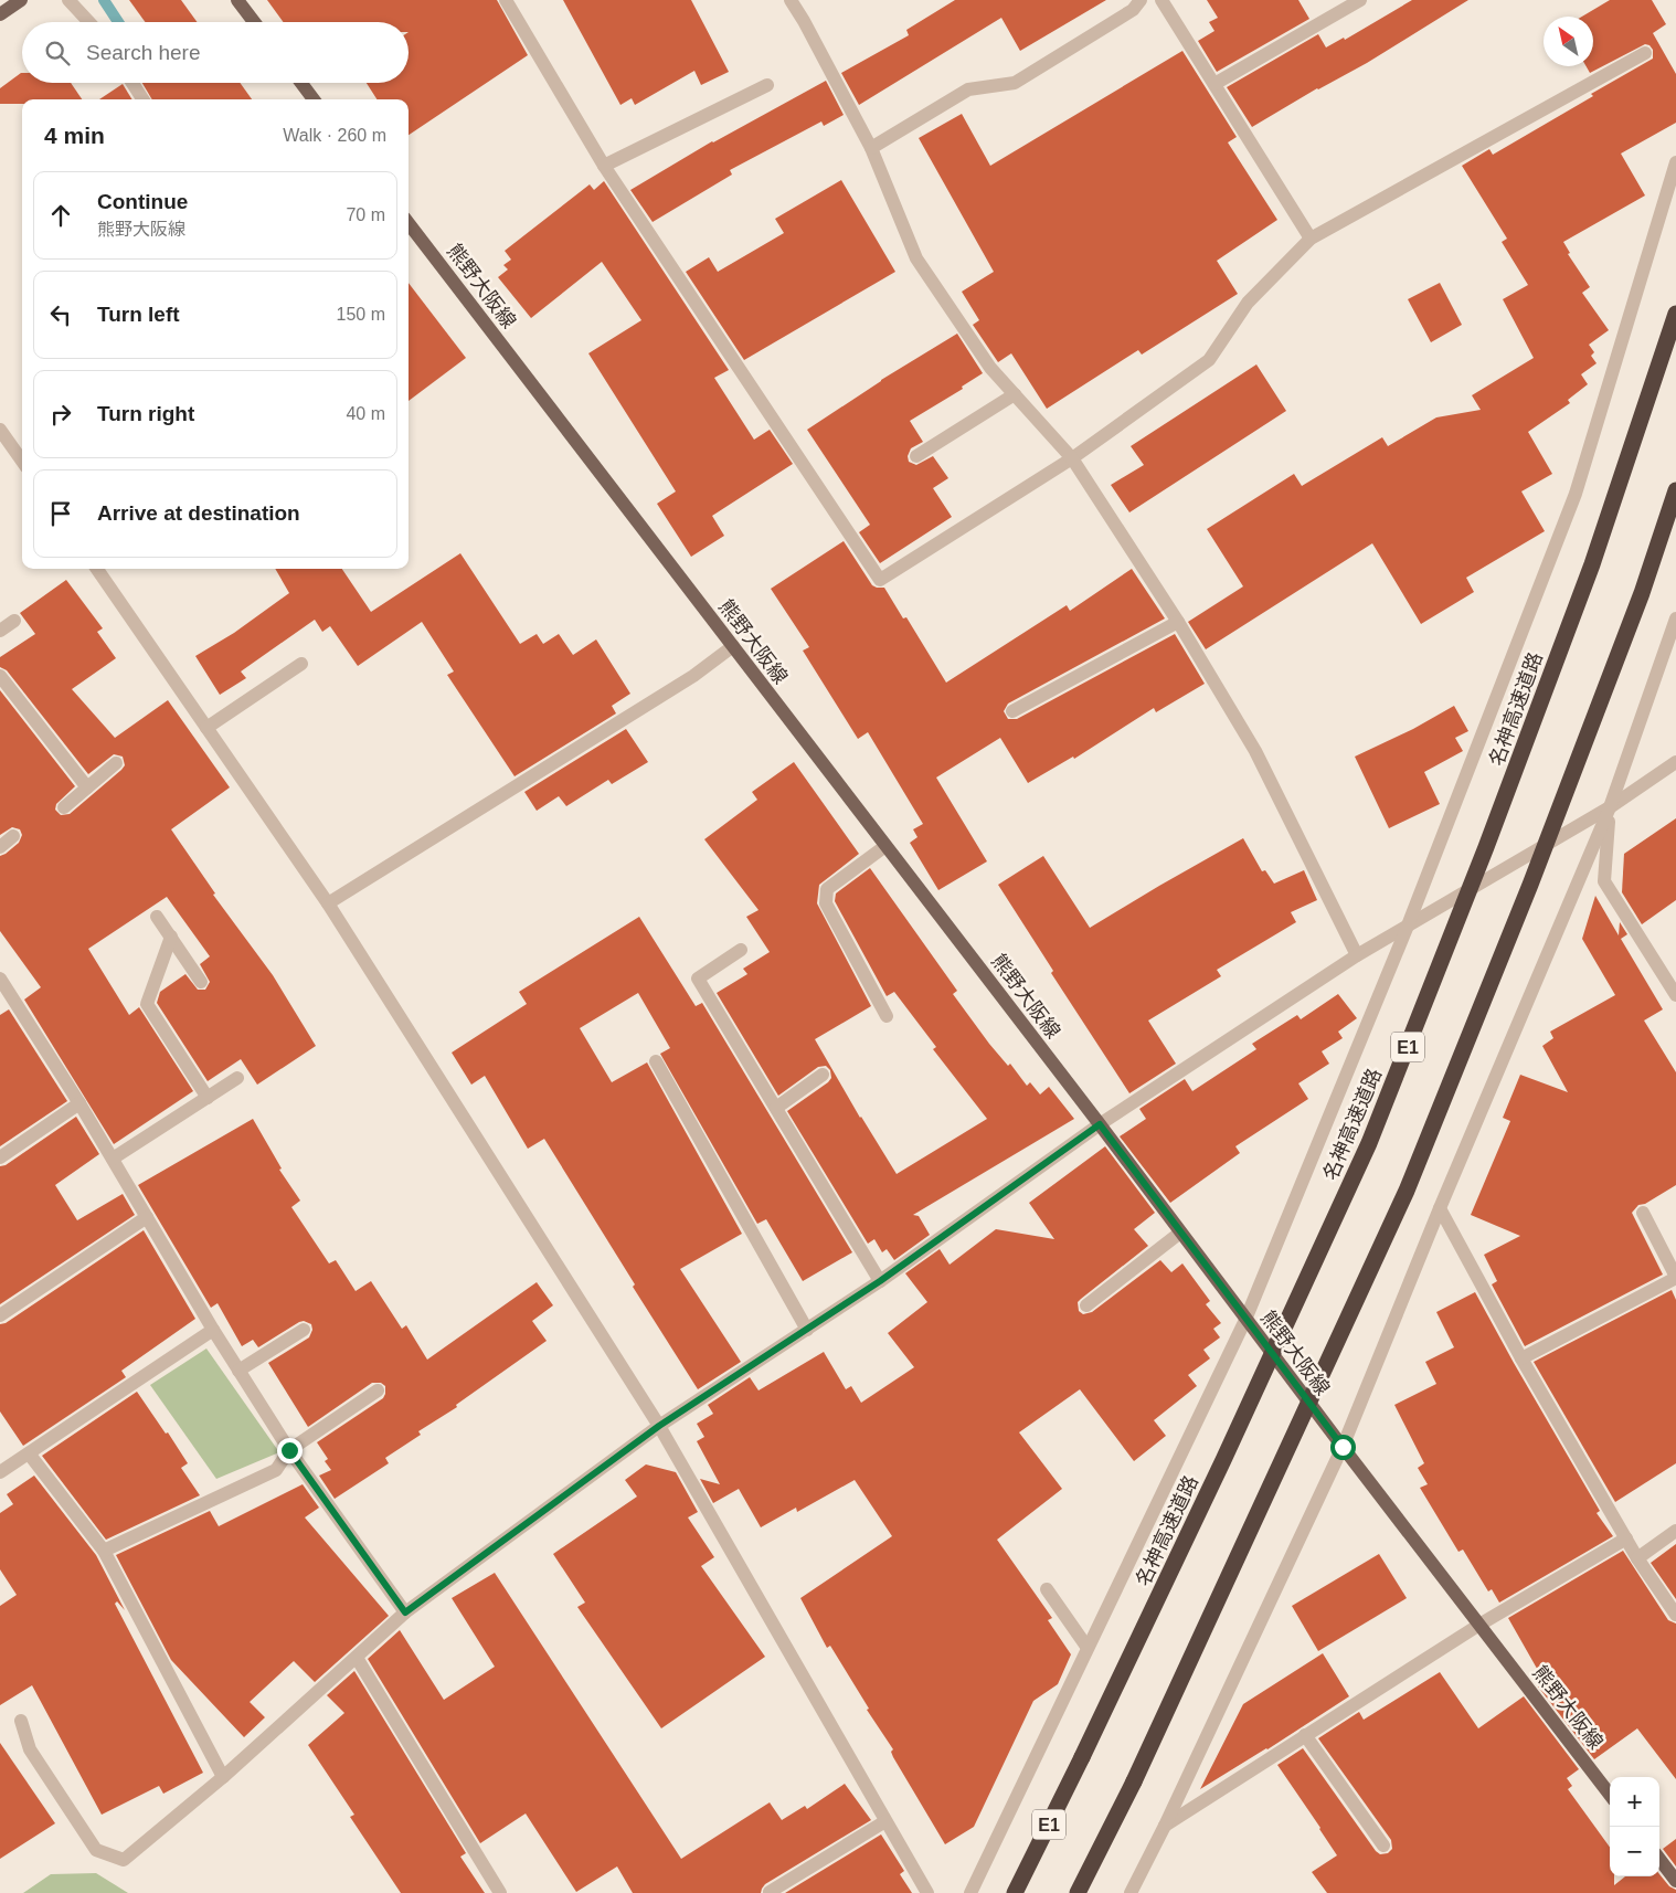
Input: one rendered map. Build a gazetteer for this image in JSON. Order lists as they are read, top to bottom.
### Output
{
  "streets": {
    "highway": ["名神高速道路", "E1"],
    "main road": ["熊野大阪線"]
  },
  "north": "top left",
  "page": {
    "search": "Search here",
    "heading": ["4 min", "Walk · 260 m"],
    "list": [
      ["Continue", "熊野大阪線", "70 m"],
      ["Turn left", "150 m"],
      ["Turn right", "40 m"],
      "Arrive at destination"
    ],
    "map_buttons": ["+", "−"]
  }
}
